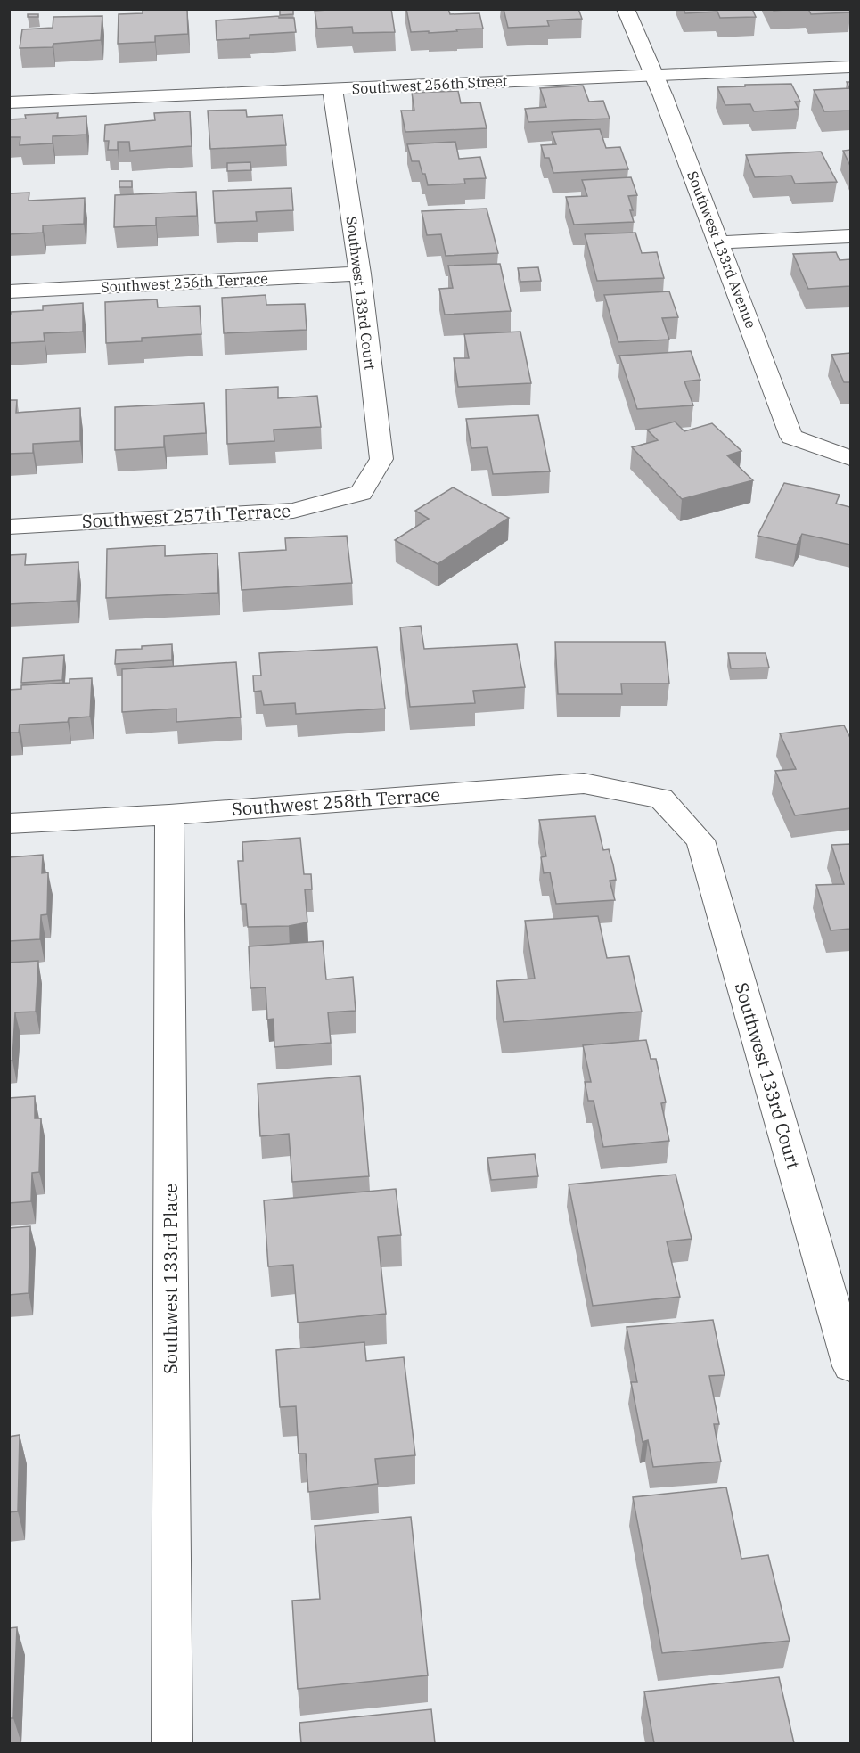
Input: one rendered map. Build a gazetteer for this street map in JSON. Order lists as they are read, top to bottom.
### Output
{
  "streets": {
    "street": [
      "Southwest 256th Street",
      "Southwest 133rd Avenue",
      "Southwest 256th Terrace",
      "Southwest 133rd Court",
      "Southwest 257th Terrace",
      "Southwest 258th Terrace",
      "Southwest 133rd Place"
    ]
  },
  "crossings": [
    ["Southwest 256th Street", "Southwest 133rd Avenue"],
    ["Southwest 256th Street", "Southwest 133rd Court"],
    ["Southwest 256th Terrace", "Southwest 133rd Court"],
    ["Southwest 133rd Court", "Southwest 257th Terrace"],
    ["Southwest 133rd Court", "Southwest 258th Terrace"],
    ["Southwest 258th Terrace", "Southwest 133rd Place"]
  ]
}
